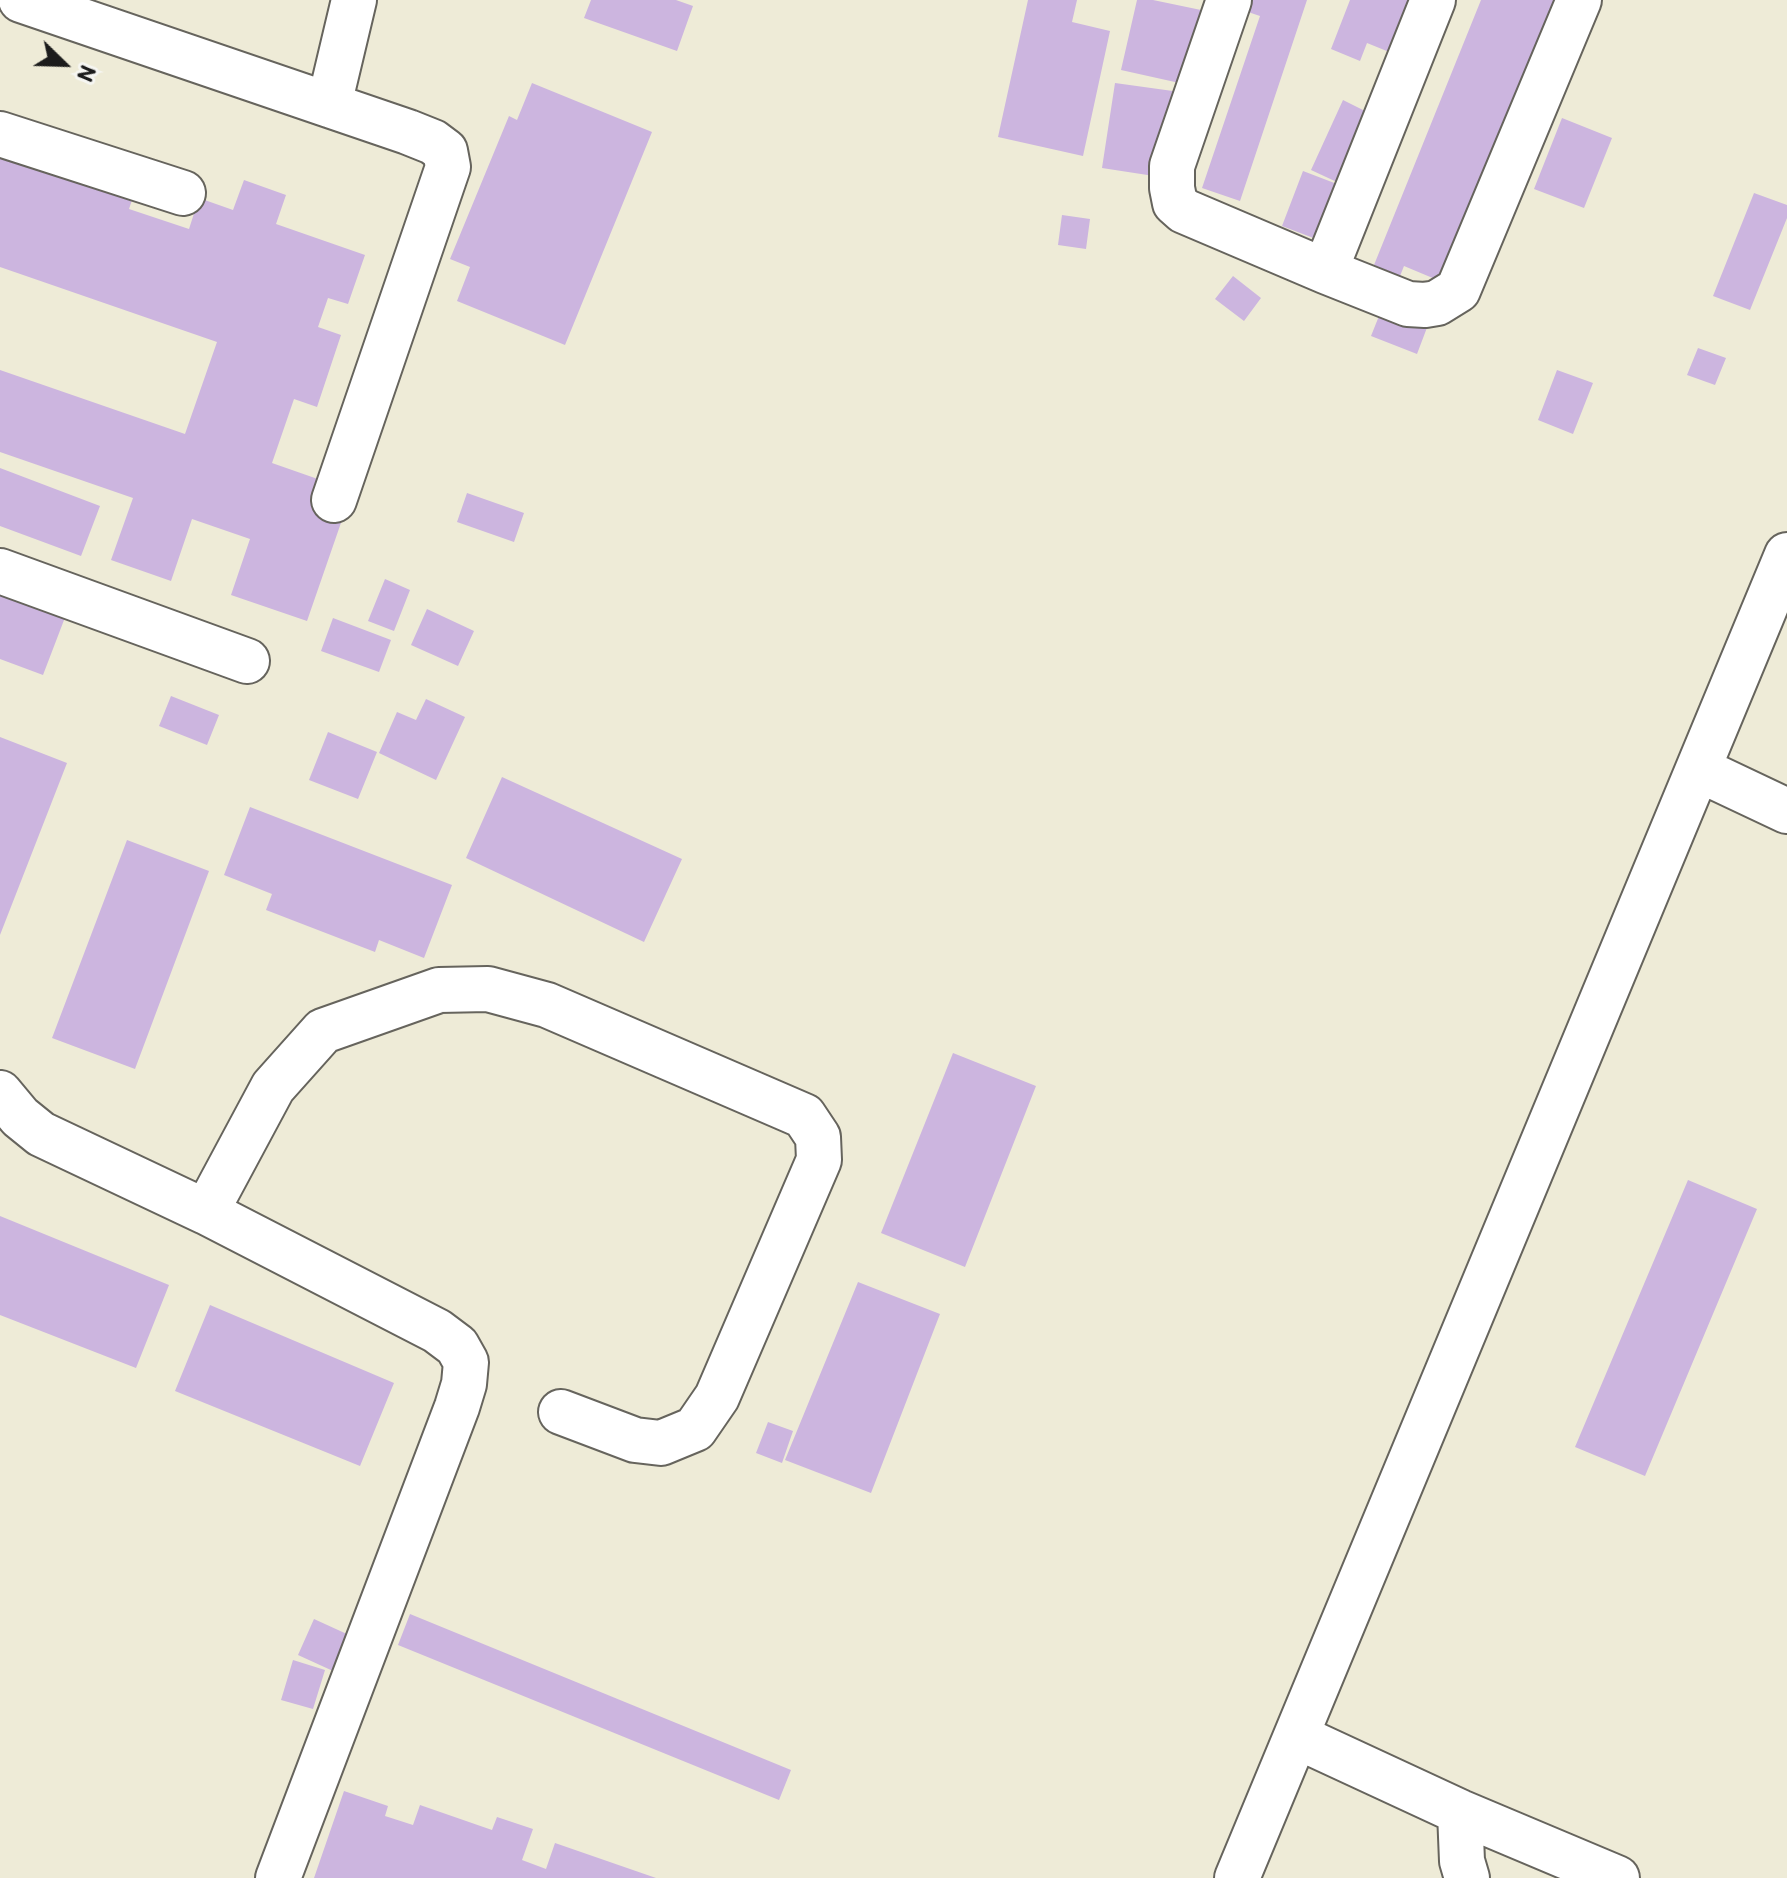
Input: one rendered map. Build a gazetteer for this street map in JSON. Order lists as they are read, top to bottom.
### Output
{
  "north": "bottom right"
}
